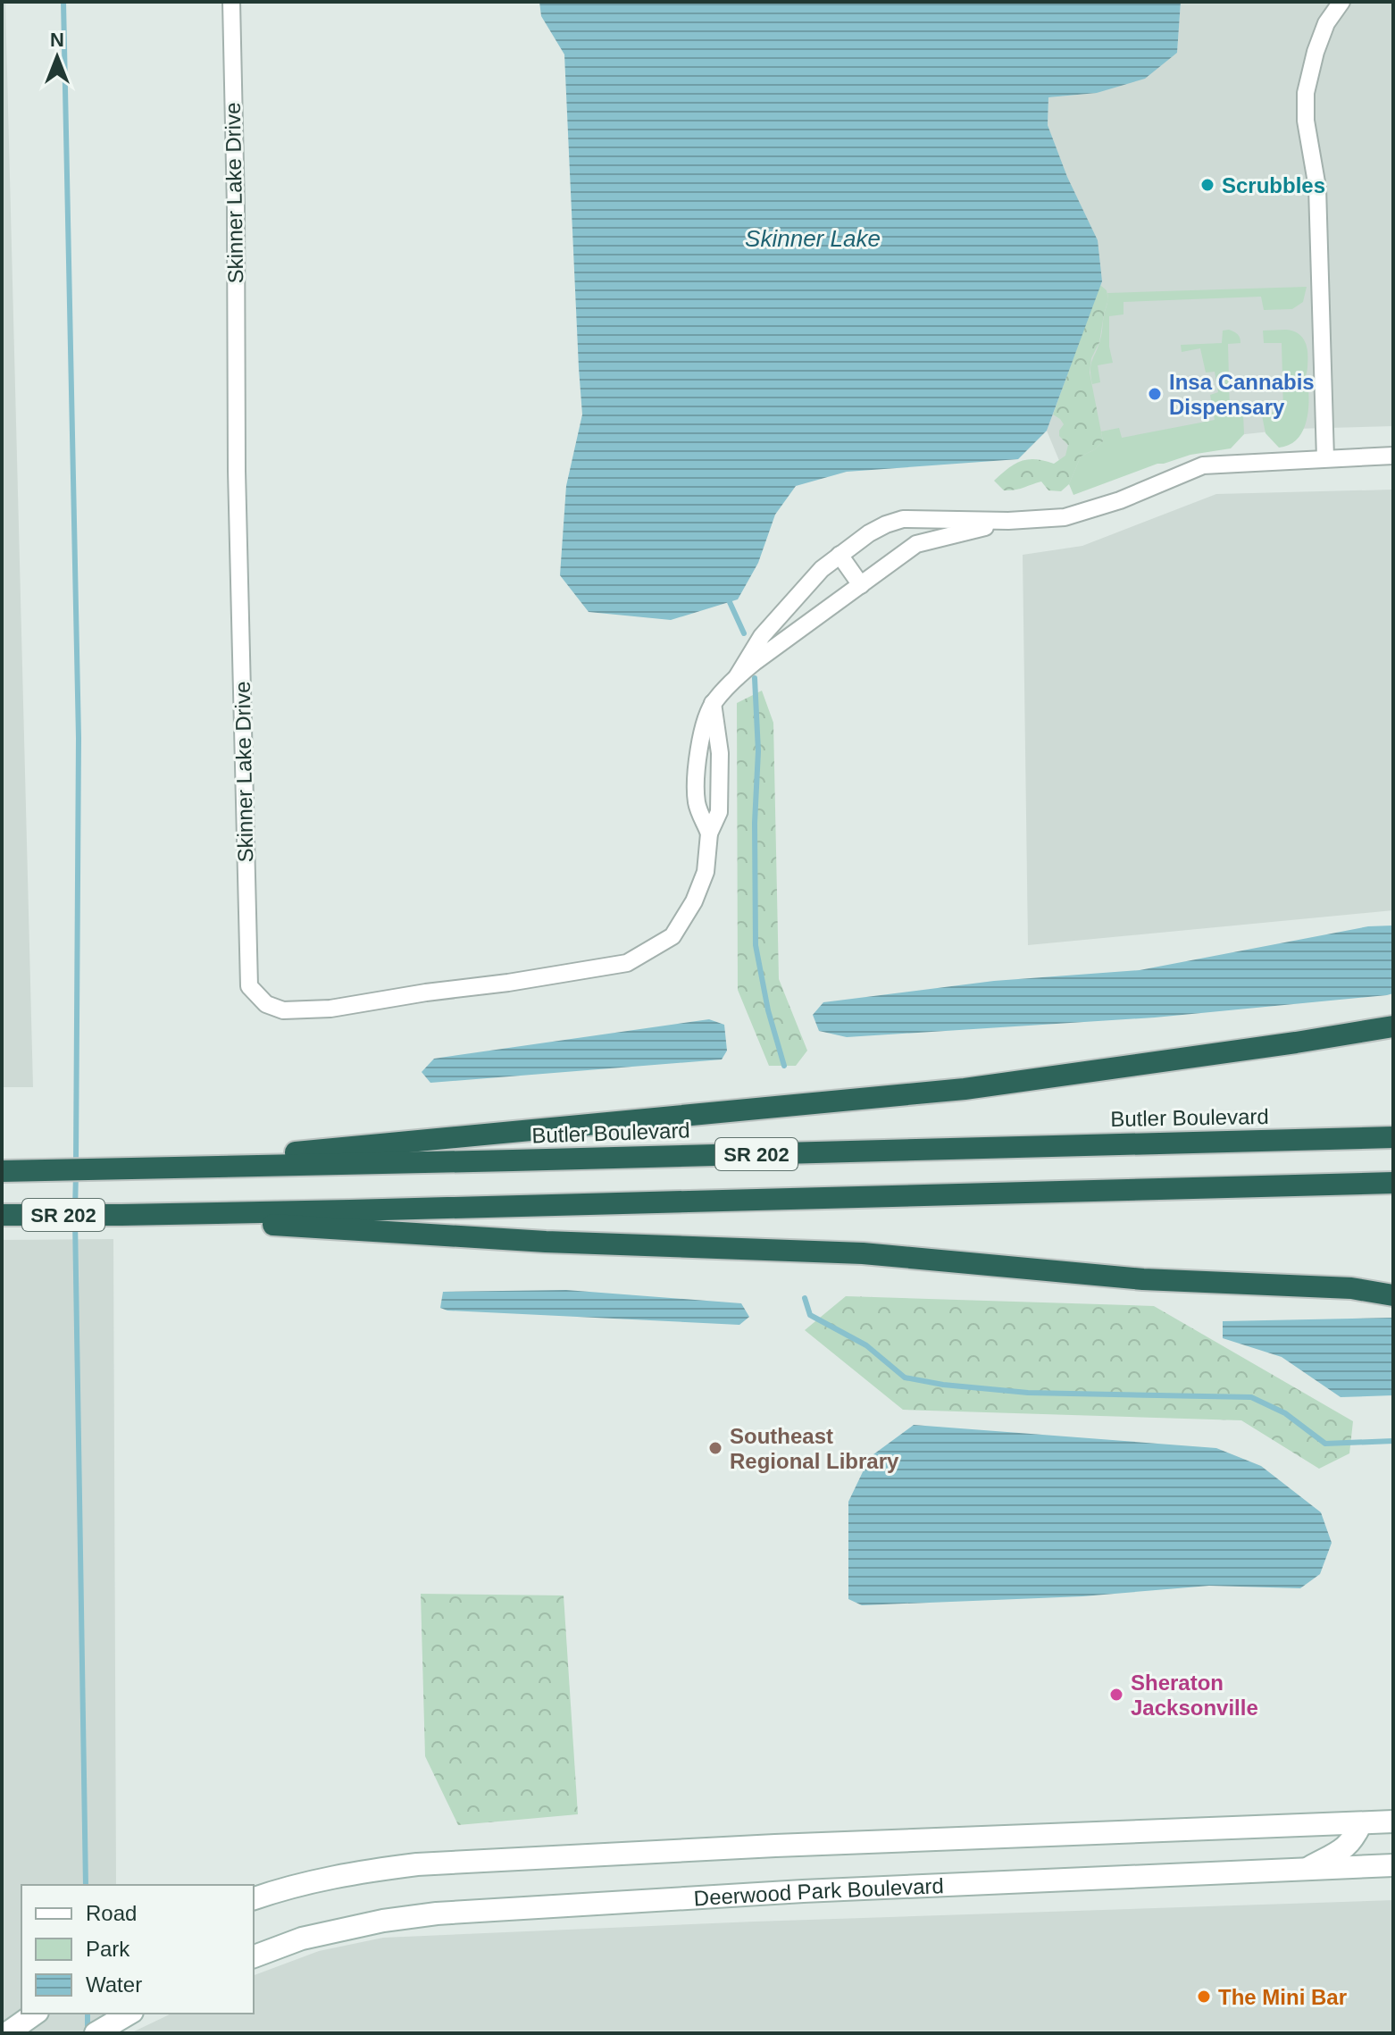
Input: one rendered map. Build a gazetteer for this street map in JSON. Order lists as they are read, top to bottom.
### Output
{
  "streets": {
    "highway": ["Butler Boulevard", "SR 202"],
    "main road": ["Deerwood Park Boulevard"],
    "street": ["Skinner Lake Drive"]
  },
  "water": ["Skinner Lake"],
  "places": [
    "Scrubbles",
    "Insa Cannabis Dispensary",
    "Southeast Regional Library",
    "Sheraton Jacksonville",
    "The Mini Bar"
  ],
  "legend": ["Road", "Park", "Water"],
  "north": "top"
}
